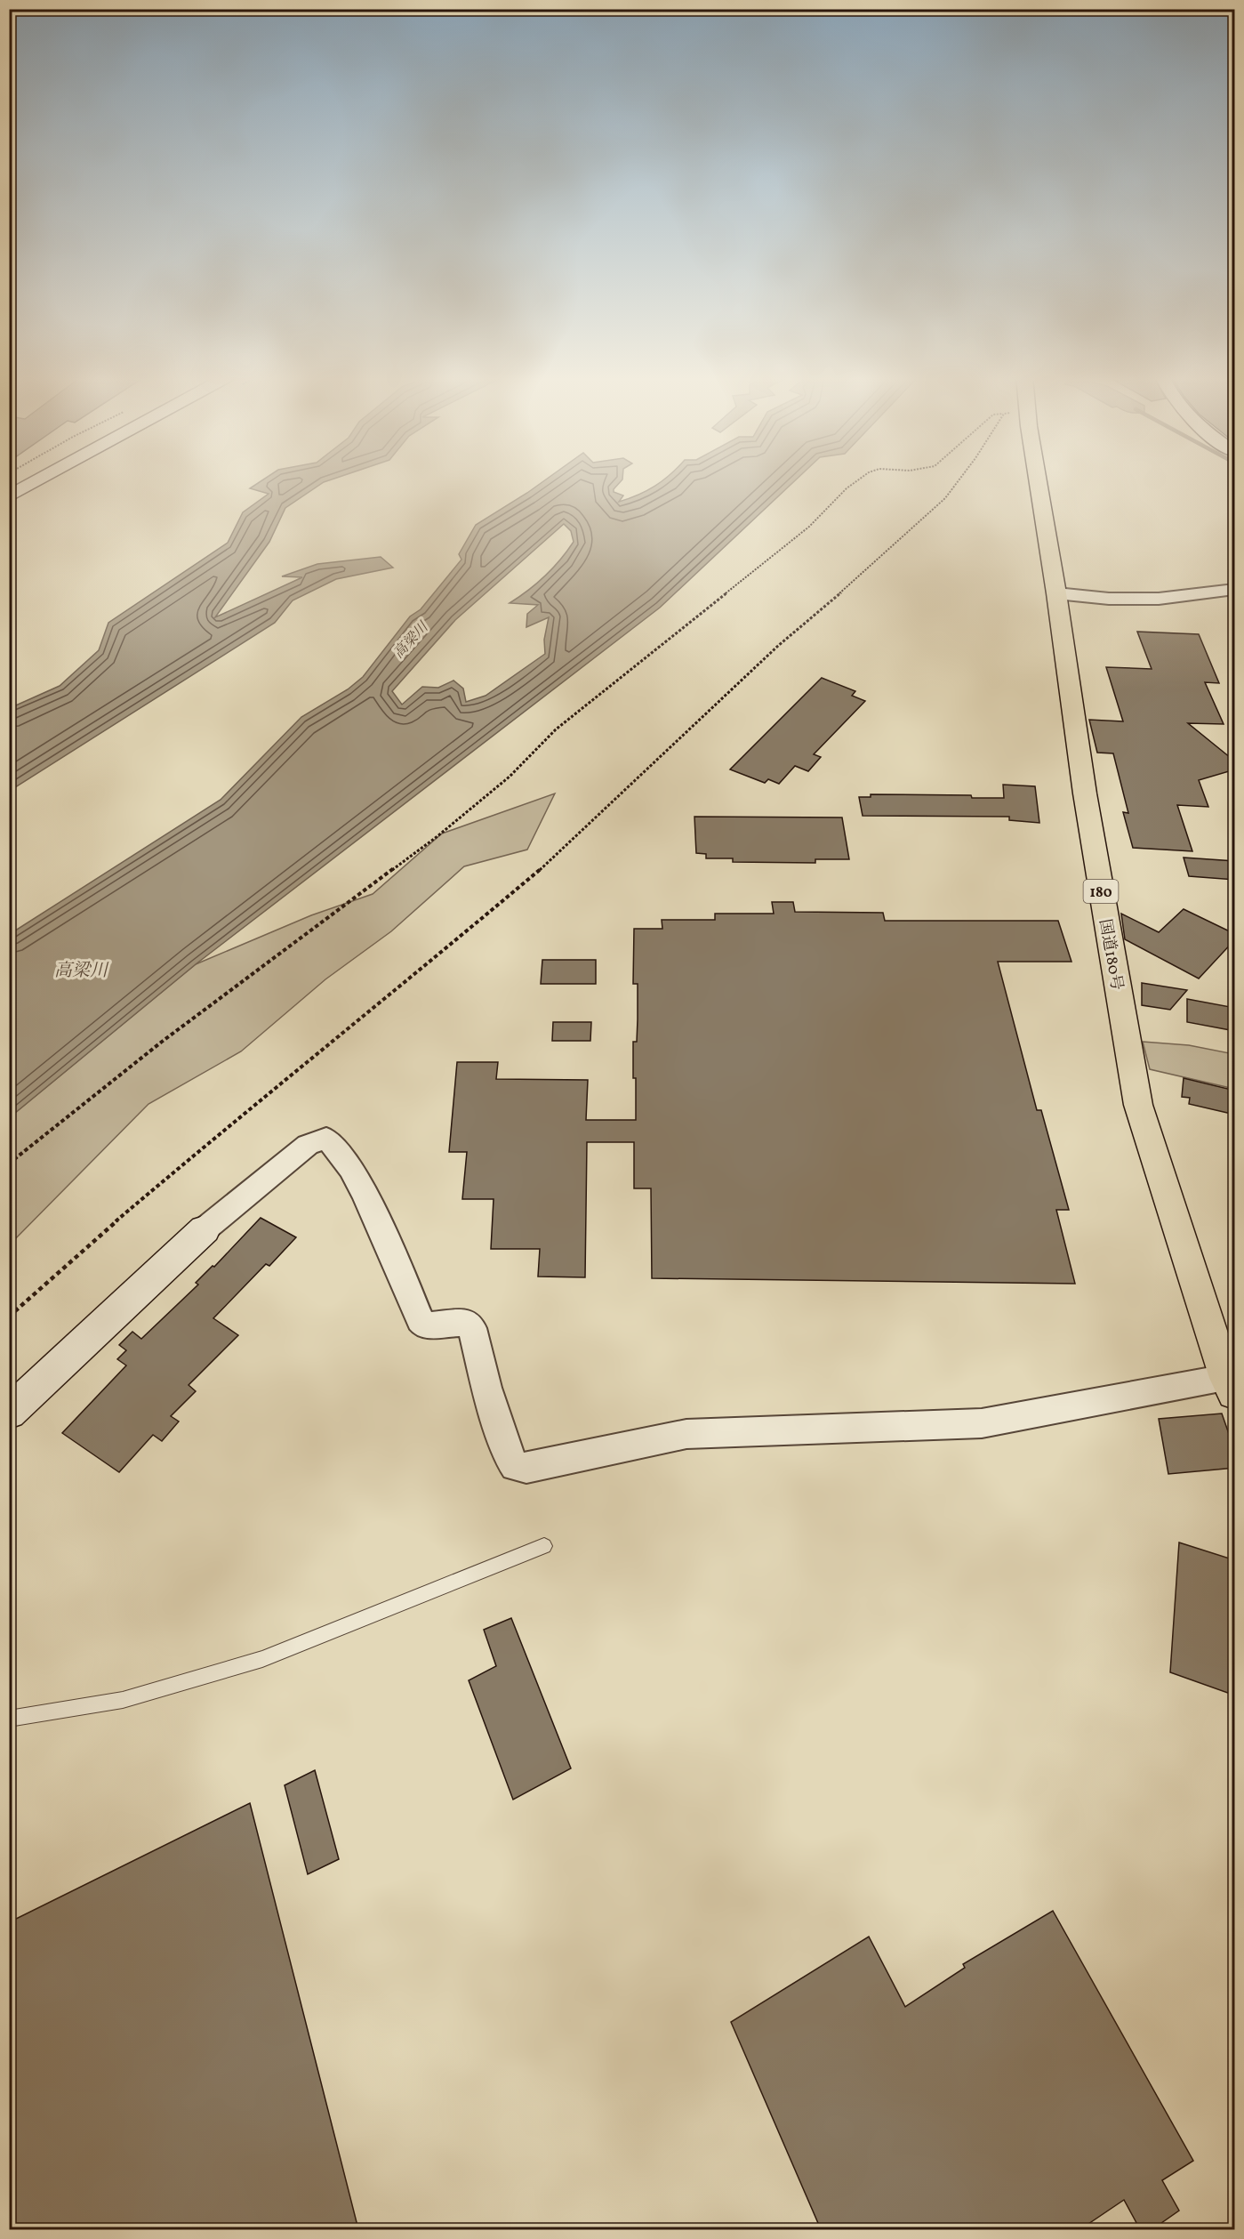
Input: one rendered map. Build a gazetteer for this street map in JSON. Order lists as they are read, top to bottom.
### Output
{
  "streets": {
    "highway": ["180", "国道180号"]
  },
  "water": ["高梁川"]
}
